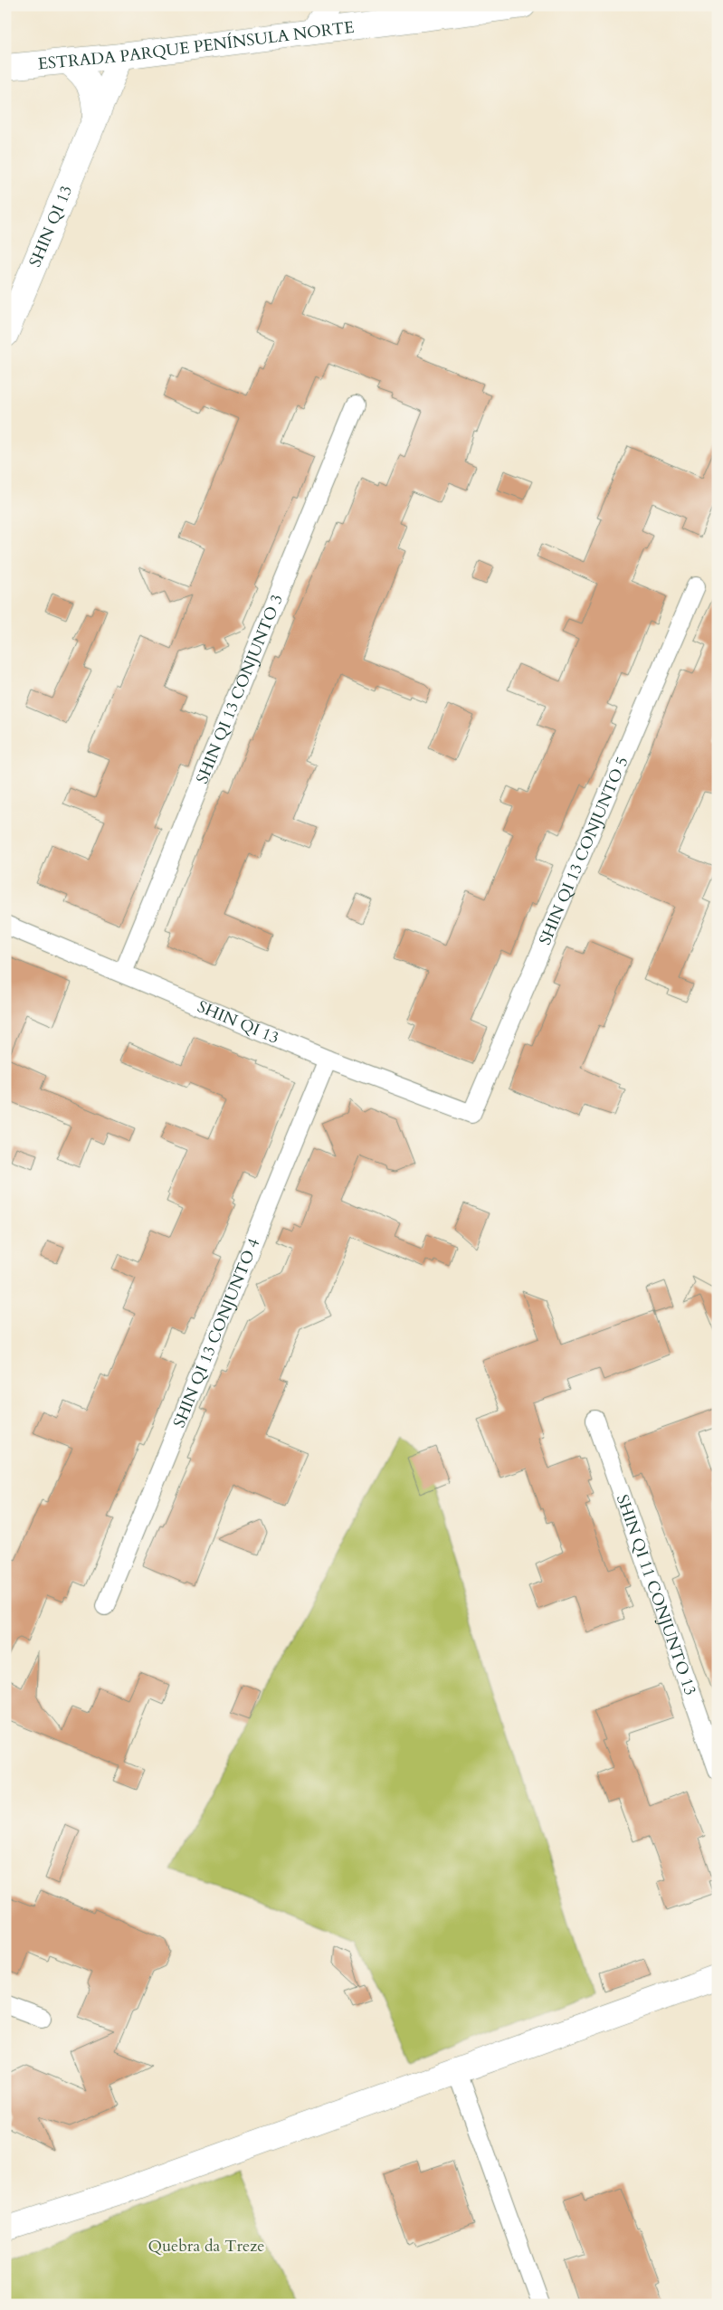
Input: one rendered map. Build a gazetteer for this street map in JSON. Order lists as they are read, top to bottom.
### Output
{
  "streets": {
    "street": [
      "ESTRADA PARQUE PENÍNSULA NORTE",
      "SHIN QI 13",
      "SHIN QI 13 CONJUNTO 3",
      "SHIN QI 13 CONJUNTO 5",
      "SHIN QI 13 CONJUNTO 4",
      "SHIN QI 11 CONJUNTO 13"
    ]
  },
  "crossings": [
    ["ESTRADA PARQUE PENÍNSULA NORTE", "SHIN QI 13"],
    ["SHIN QI 13", "SHIN QI 13 CONJUNTO 3"],
    ["SHIN QI 13", "SHIN QI 13 CONJUNTO 5"],
    ["SHIN QI 13", "SHIN QI 13 CONJUNTO 4"]
  ],
  "parks": ["Quebra da Treze"]
}
